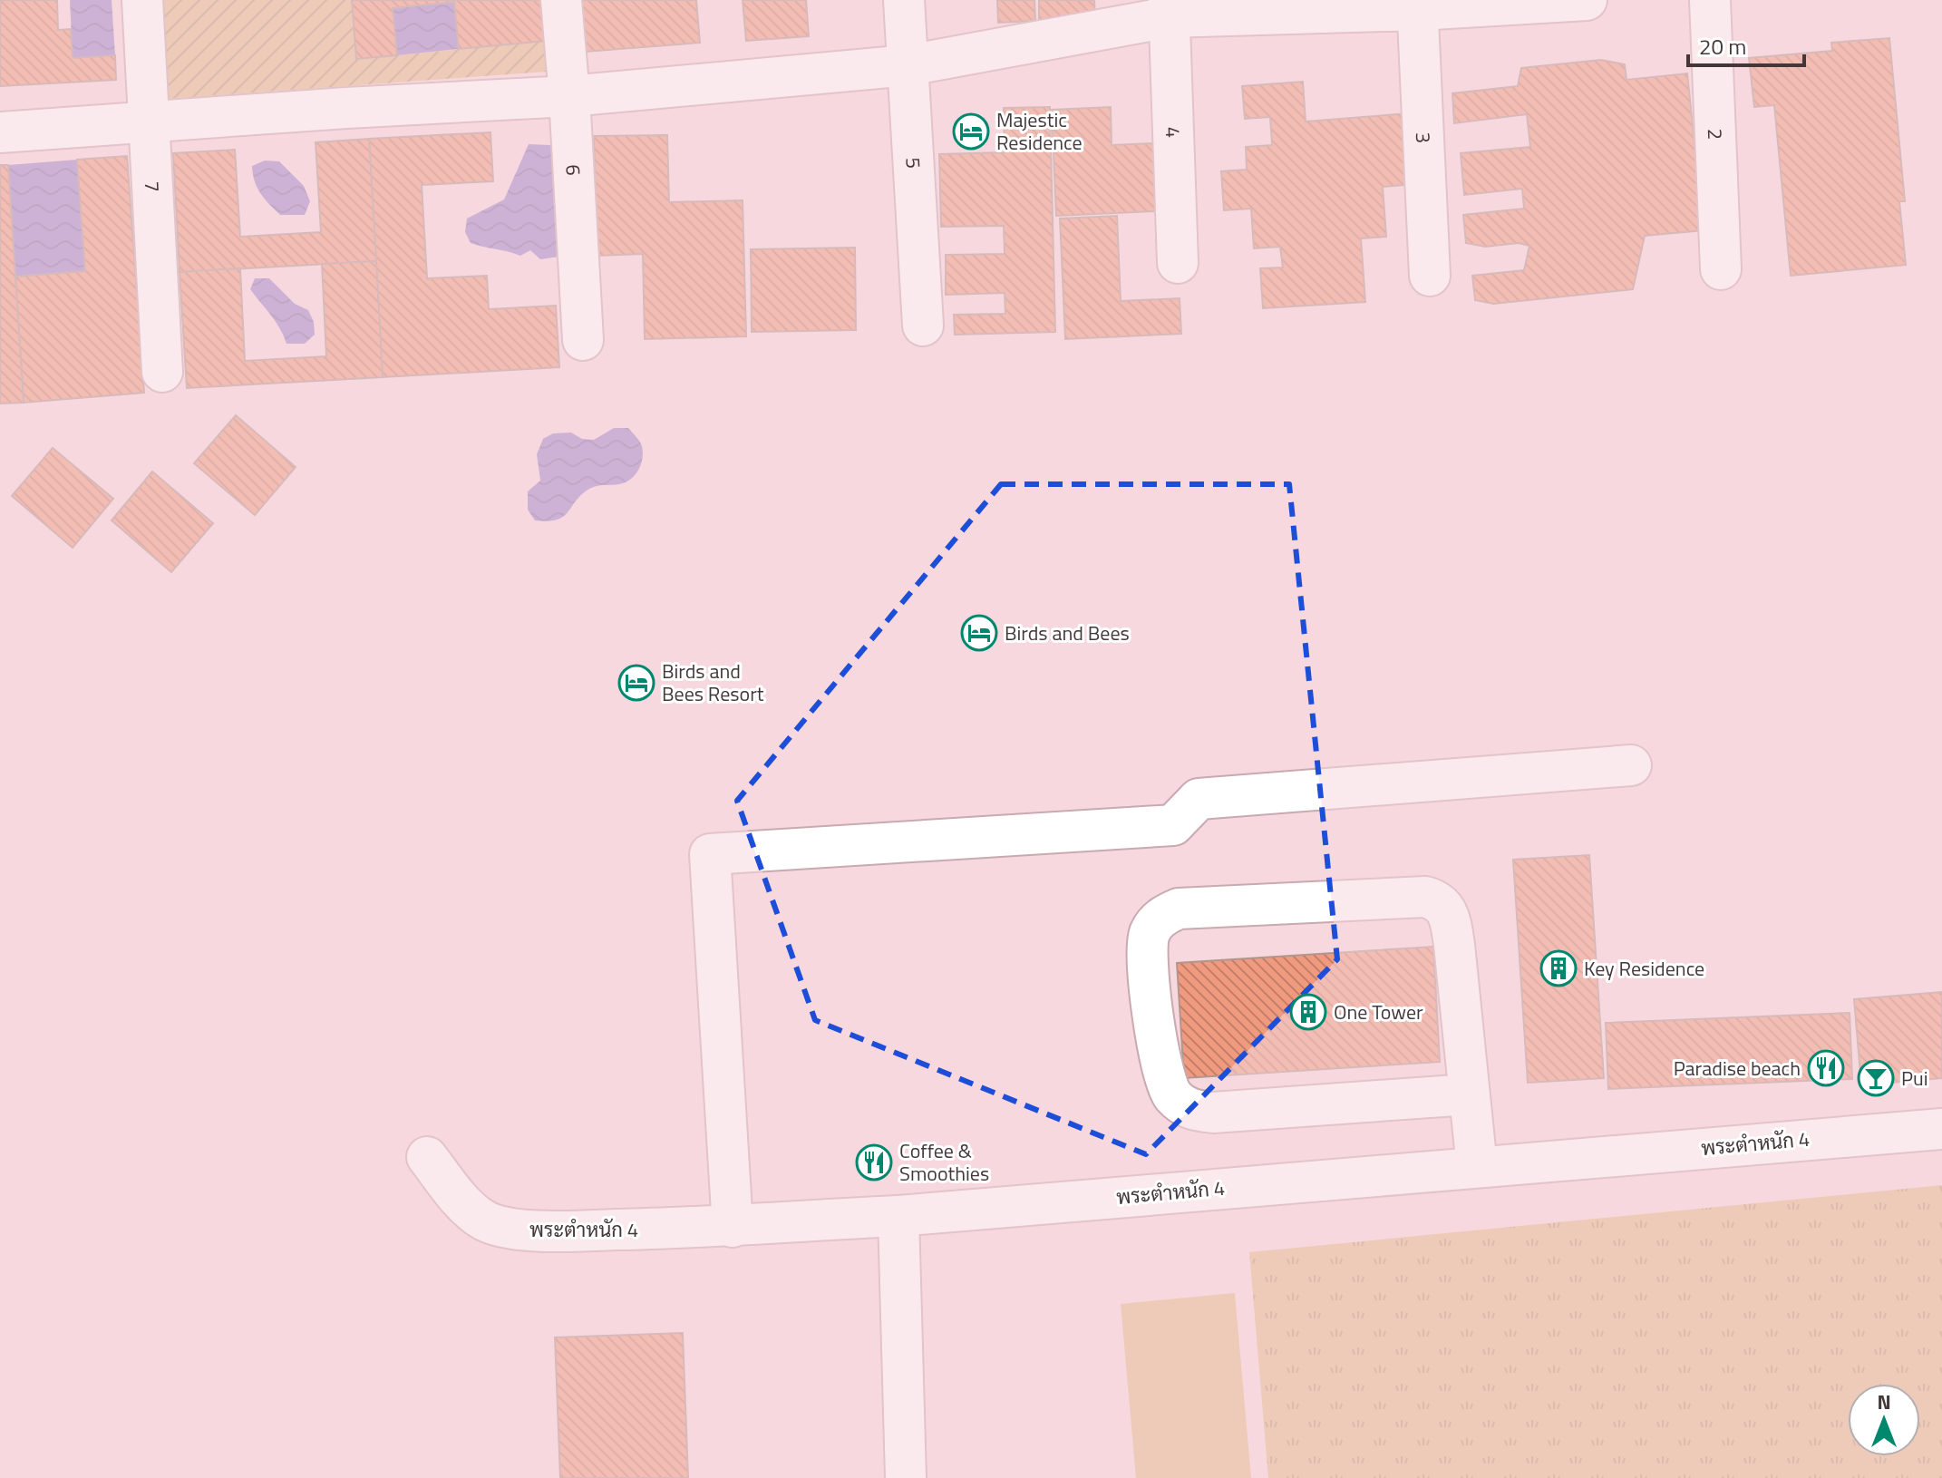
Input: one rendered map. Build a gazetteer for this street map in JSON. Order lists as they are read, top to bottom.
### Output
{
  "streets": {
    "street": [
      "4",
      "2",
      "3",
      "5",
      "6",
      "7",
      "พระตำหนัก 4"
    ]
  },
  "places": {
    "hotel": ["Majestic Residence", "Birds and Bees", "Birds and Bees Resort"],
    "building": ["Key Residence", "One Tower"],
    "restaurant": ["Paradise beach", "Coffee & Smoothies"],
    "bar": ["Pui"]
  },
  "scale_bar": "20 m",
  "north": "top"
}
